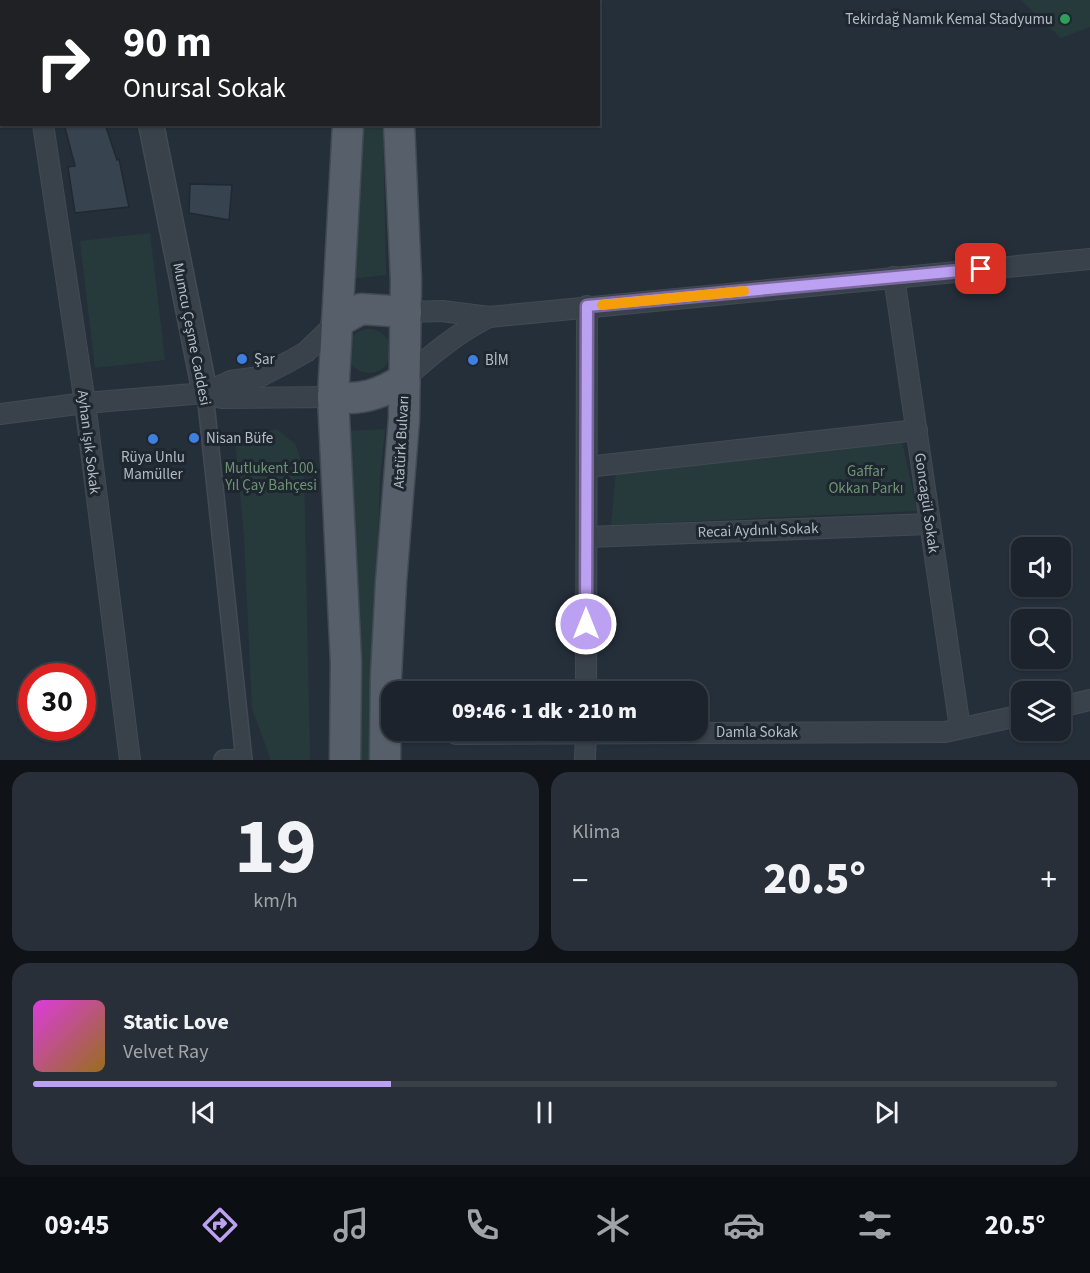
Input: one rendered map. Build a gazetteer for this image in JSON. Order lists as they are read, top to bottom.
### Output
{
  "streets": {
    "main road": ["Atatürk Bulvarı"],
    "street": [
      "Mumcu Çeşme Caddesi",
      "Ayhan Işık Sokak",
      "Goncagül Sokak",
      "Recai Aydınlı Sokak",
      "Damla Sokak"
    ]
  },
  "crossings": [
    ["Goncagül Sokak", "Recai Aydınlı Sokak"],
    ["Goncagül Sokak", "Damla Sokak"]
  ],
  "parks": ["Mutlukent 100. Yıl Çay Bahçesi", "Gaffar Okkan Parkı"],
  "places": [
    "Tekirdağ Namık Kemal Stadyumu",
    "Şar",
    "BİM",
    "Nisan Büfe",
    "Rüya Unlu Mamüller"
  ],
  "page": {
    "turn": ["90 m", "Onursal Sokak"],
    "limit": "30",
    "trip": "09:46 · 1 dk · 210 m",
    "tile": [
      ["19", "km/h"],
      "Klima"
    ],
    "heat": ["−", "20.5°", "+"],
    "song": ["Static Love", "Velvet Ray"],
    "tabs": ["09:45", "20.5°"]
  }
}
